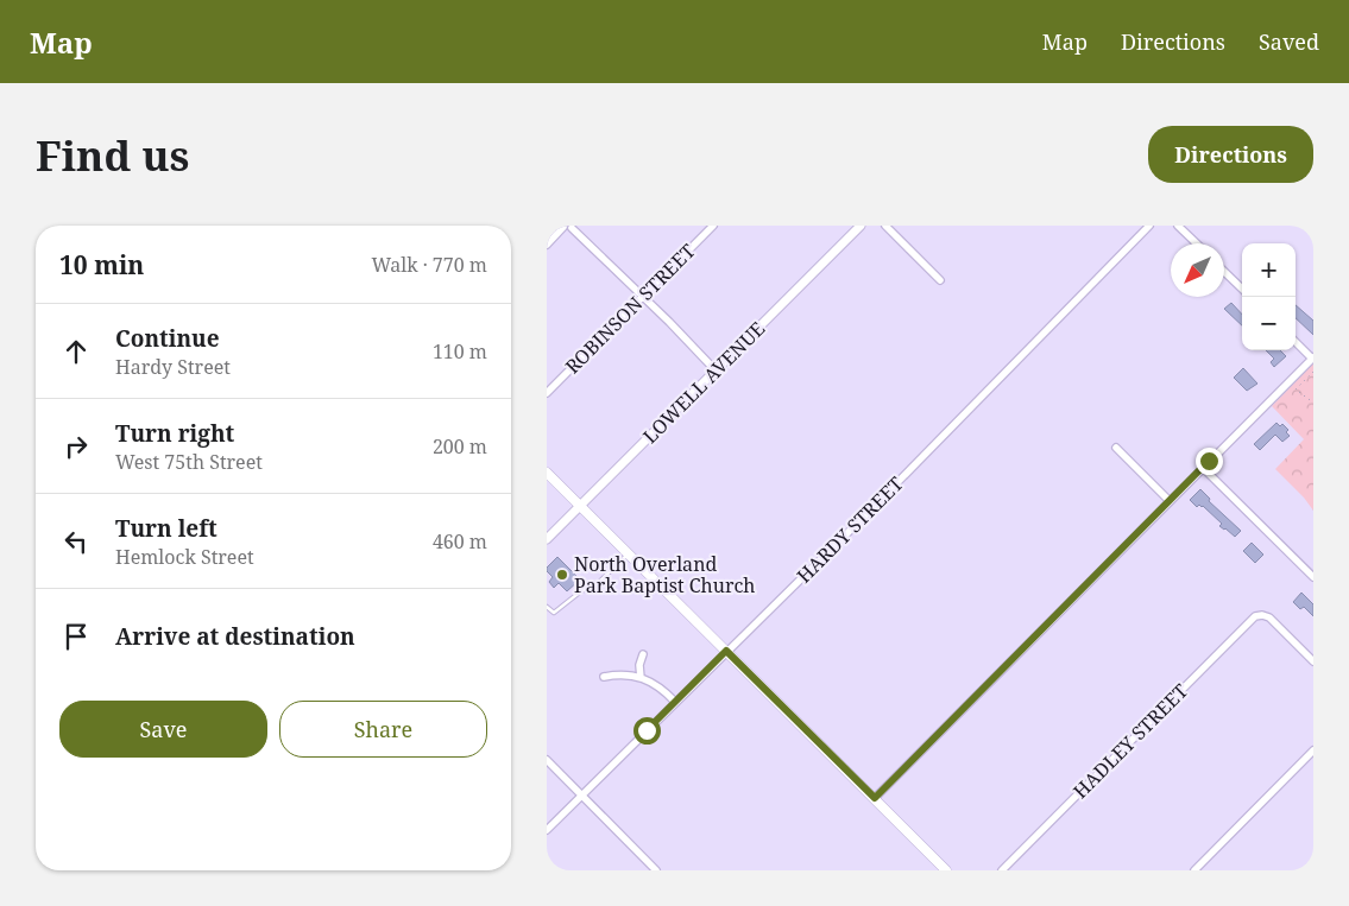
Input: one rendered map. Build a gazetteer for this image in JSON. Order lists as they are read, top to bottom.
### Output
{
  "streets": {
    "street": [
      "ROBINSON STREET",
      "LOWELL AVENUE",
      "HARDY STREET",
      "HADLEY STREET"
    ]
  },
  "places": ["North Overland Park Baptist Church"],
  "north": "bottom left",
  "page": {
    "header": "Map",
    "nav": ["Map", "Directions", "Saved"],
    "buttons": [
      "Directions",
      ["Save", "Share"]
    ],
    "title": "Find us",
    "heading": ["10 min", "Walk · 770 m"],
    "map_buttons": ["+", "−"],
    "list": [
      ["Continue", "Hardy Street", "110 m"],
      ["Turn right", "West 75th Street", "200 m"],
      ["Turn left", "Hemlock Street", "460 m"],
      "Arrive at destination"
    ]
  }
}
